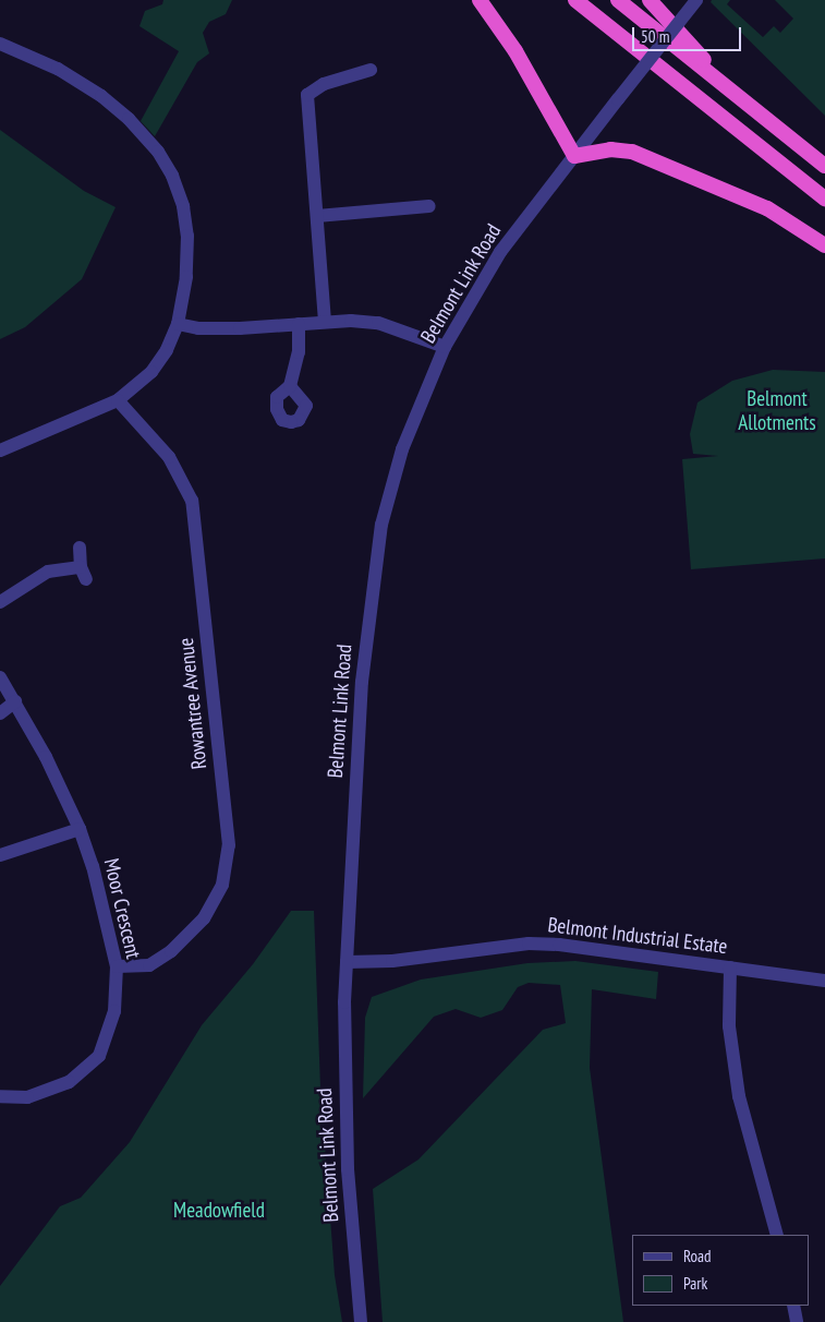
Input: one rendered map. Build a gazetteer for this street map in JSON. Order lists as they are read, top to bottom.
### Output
{
  "streets": {
    "street": [
      "Belmont Link Road",
      "Rowantree Avenue",
      "Moor Crescent",
      "Belmont Industrial Estate"
    ]
  },
  "crossings": [
    ["Belmont Link Road", "Belmont Industrial Estate"],
    ["Rowantree Avenue", "Moor Crescent"]
  ],
  "parks": ["Belmont Allotments", "Meadowfield"],
  "legend": ["Road", "Park"],
  "scale_bar": "50 m"
}
